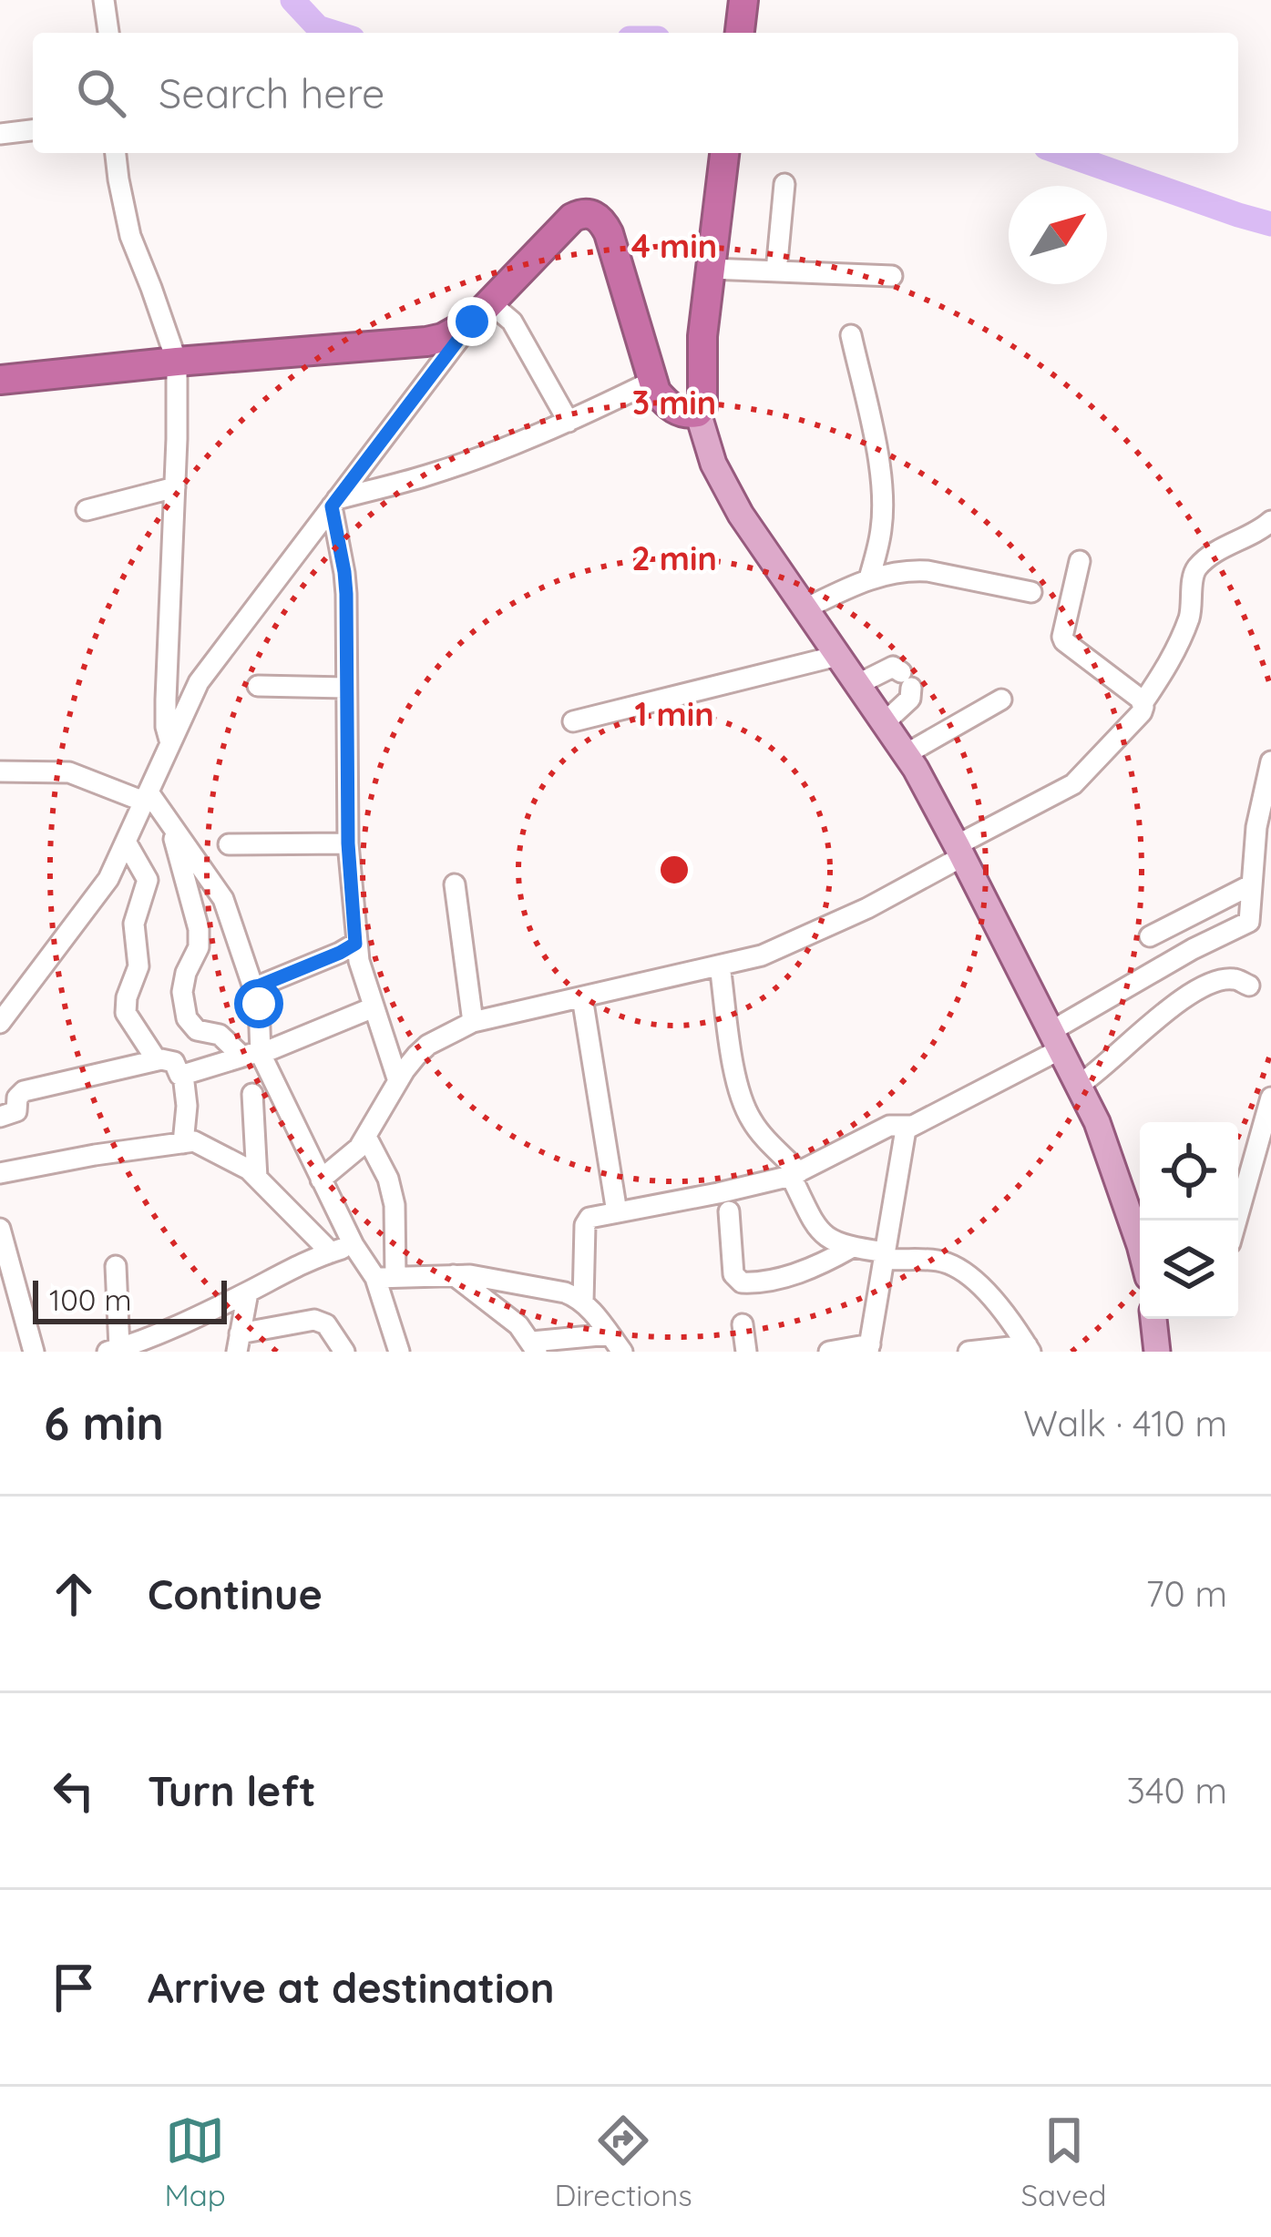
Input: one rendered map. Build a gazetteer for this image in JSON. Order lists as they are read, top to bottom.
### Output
{
  "scale_bar": "100 m",
  "north": "top right",
  "page": {
    "search": "Search here",
    "scale": "100 m",
    "heading": ["6 min", "Walk · 410 m"],
    "list": [
      ["Continue", "70 m"],
      ["Turn left", "340 m"],
      "Arrive at destination"
    ],
    "nav": ["Map", "Directions", "Saved"]
  },
  "rings": [
    "4 min",
    "3 min",
    "2 min",
    "1 min"
  ]
}
